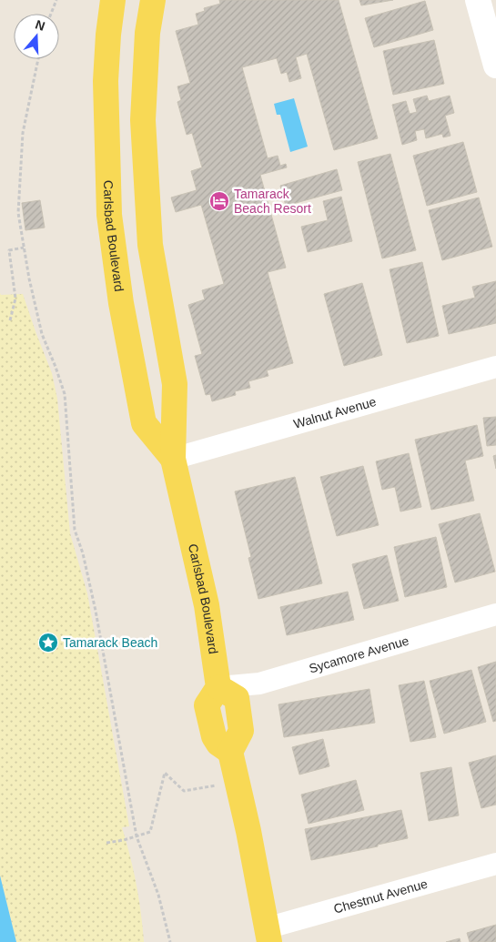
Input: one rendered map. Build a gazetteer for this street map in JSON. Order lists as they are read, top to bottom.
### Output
{
  "streets": {
    "main road": ["Carlsbad Boulevard"],
    "street": ["Walnut Avenue", "Sycamore Avenue", "Chestnut Avenue"]
  },
  "crossings": [
    ["Carlsbad Boulevard", "Walnut Avenue"],
    ["Carlsbad Boulevard", "Sycamore Avenue"]
  ],
  "places": {
    "hotel": ["Tamarack Beach Resort"],
    "place": ["Tamarack Beach"]
  },
  "north": "top"
}
